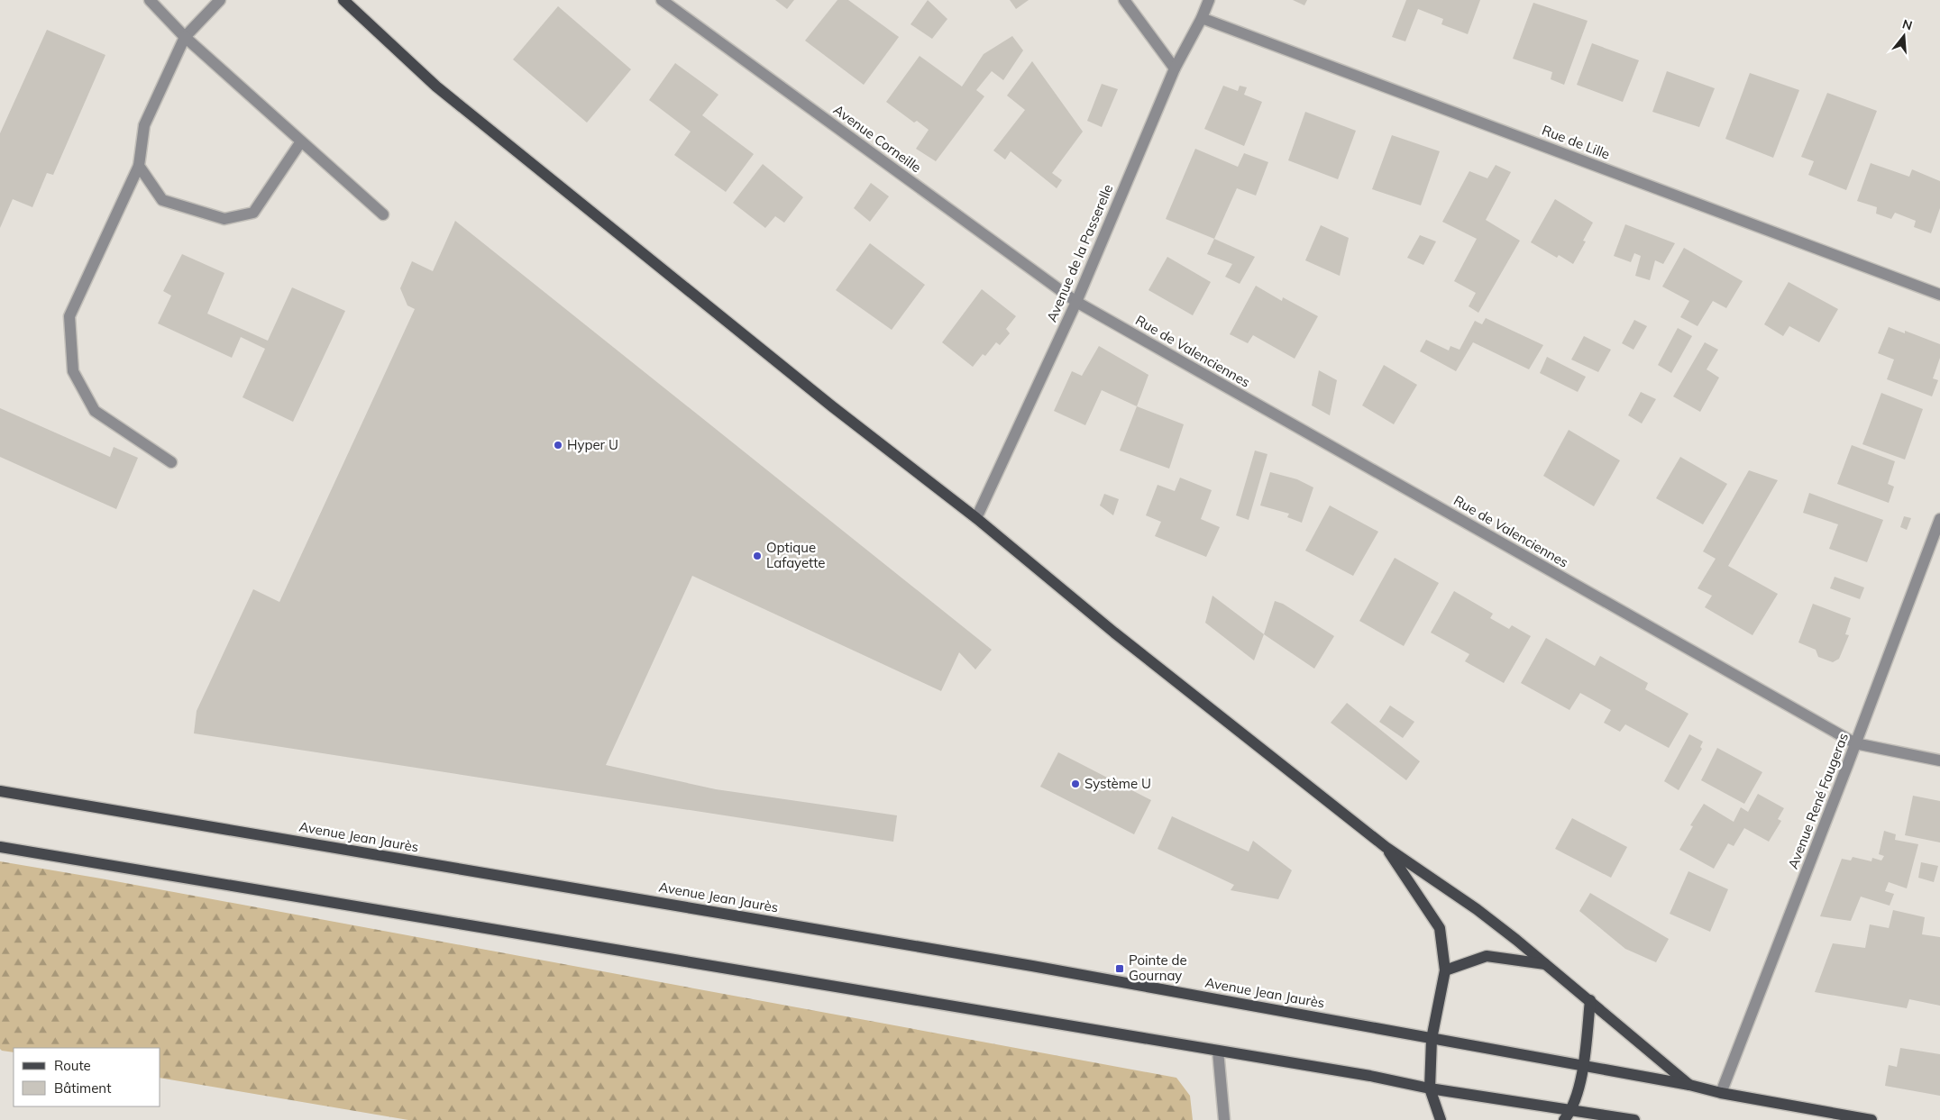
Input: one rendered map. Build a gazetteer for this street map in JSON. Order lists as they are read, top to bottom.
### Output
{
  "streets": {
    "main road": ["Avenue Jean Jaurès"],
    "street": [
      "Avenue Corneille",
      "Rue de Lille",
      "Avenue de la Passerelle",
      "Rue de Valenciennes",
      "Avenue René Faugeras"
    ]
  },
  "crossings": [
    ["Avenue Corneille", "Avenue de la Passerelle"],
    ["Avenue Corneille", "Rue de Valenciennes"],
    ["Rue de Lille", "Avenue de la Passerelle"],
    ["Avenue de la Passerelle", "Rue de Valenciennes"],
    ["Rue de Valenciennes", "Avenue René Faugeras"],
    ["Avenue René Faugeras", "Avenue Jean Jaurès"]
  ],
  "places": {
    "other": ["Hyper U", "Optique Lafayette", "Système U"],
    "transit": ["Pointe de Gournay"]
  },
  "legend": ["Route", "Bâtiment"],
  "north": "top"
}
